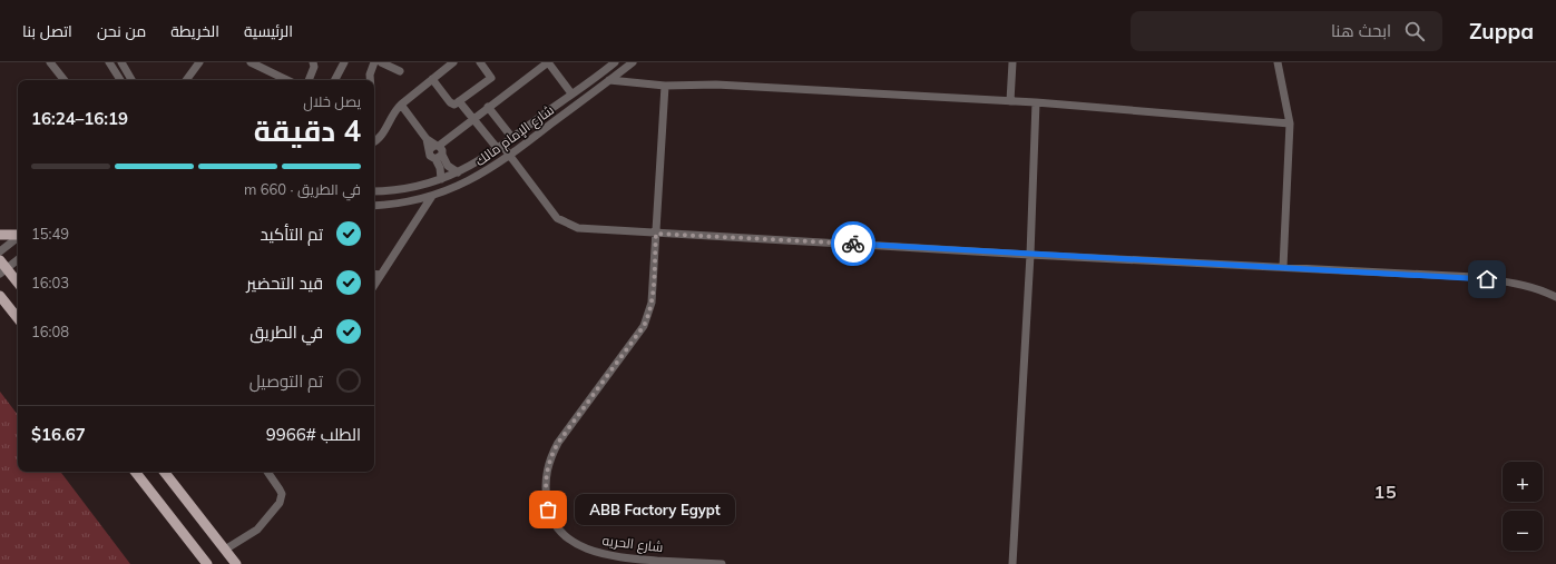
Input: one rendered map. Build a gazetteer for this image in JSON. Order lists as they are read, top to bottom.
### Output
{
  "streets": {
    "street": ["شارع الإمام مالك", "شارع الحريه"]
  },
  "districts": ["15"],
  "places": ["ABB Factory Egypt"],
  "page": {
    "header": "Zuppa",
    "search": "ابحث هنا",
    "nav": [
      "الرئيسية",
      "الخريطة",
      "من نحن",
      "اتصل بنا"
    ],
    "heading": ["4 دقيقة", "يصل خلال", "16:19–16:24"],
    "panel": ["الطلب #9966", "$16.67"],
    "bar": "في الطريق · 660 m",
    "list": [
      ["تم التأكيد", "15:49"],
      ["قيد التحضير", "16:03"],
      ["في الطريق", "16:08"],
      "تم التوصيل"
    ],
    "map_buttons": ["+", "−"],
    "bubble": "ABB Factory Egypt"
  }
}
